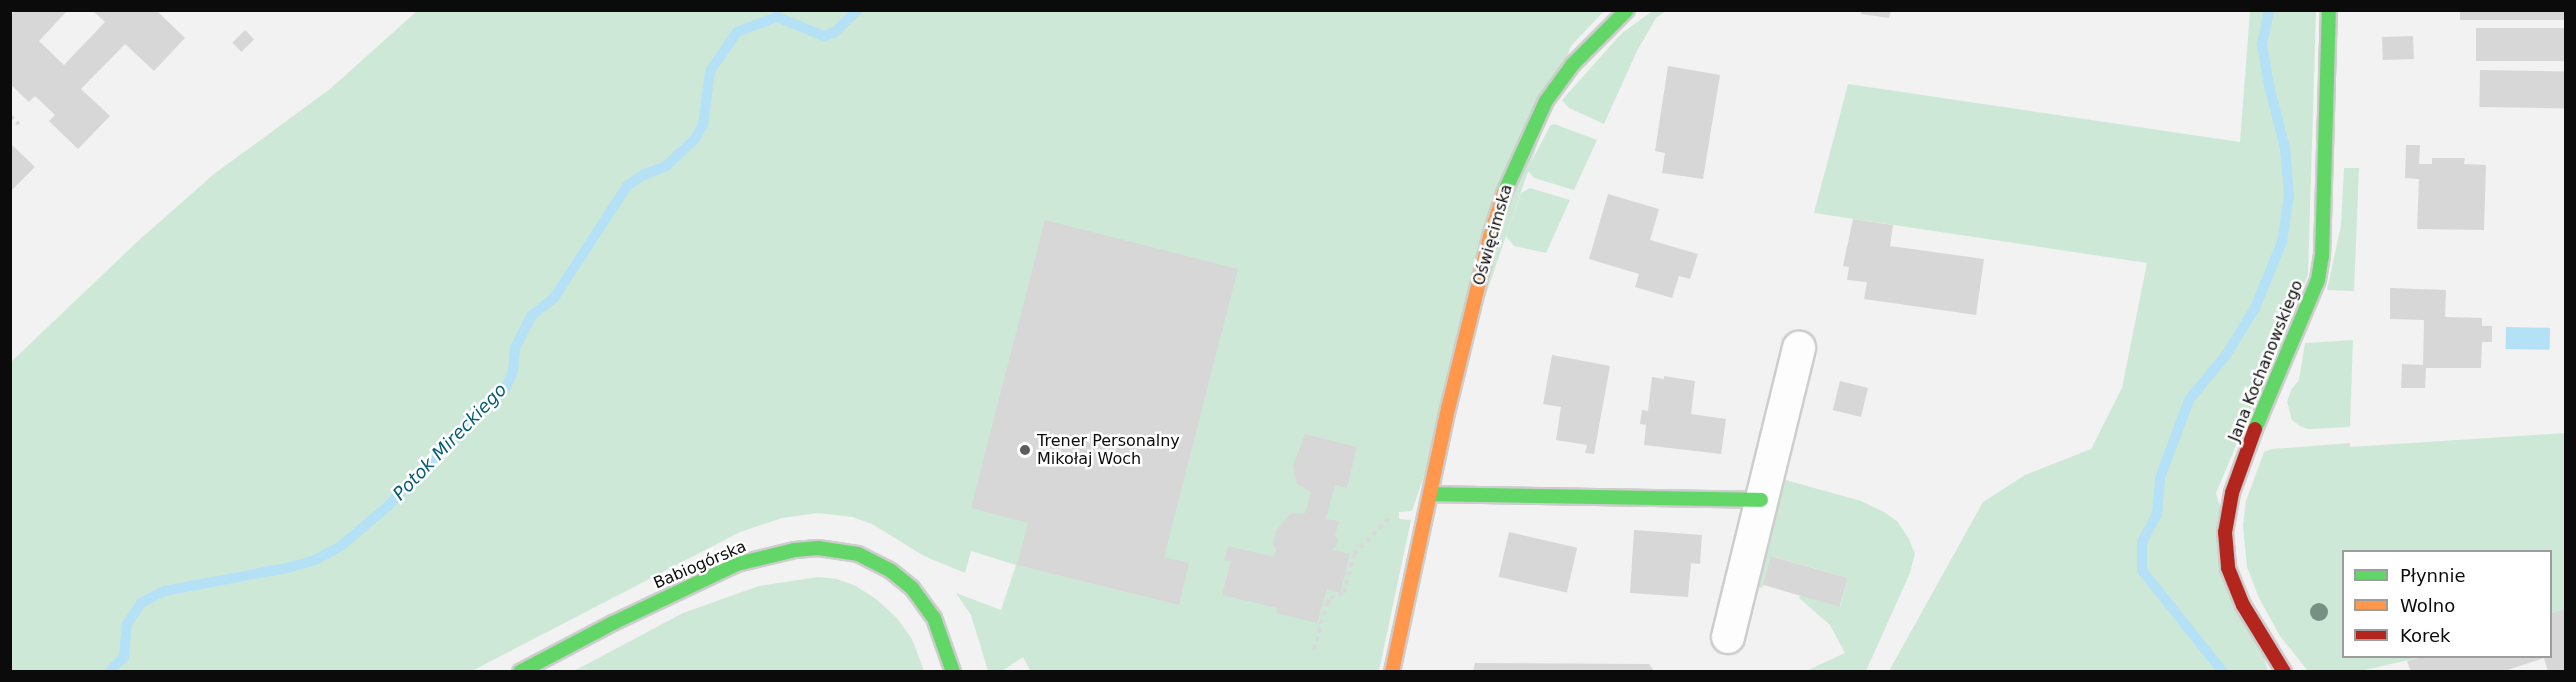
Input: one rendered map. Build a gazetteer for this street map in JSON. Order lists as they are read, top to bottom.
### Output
{
  "streets": {
    "street": ["Oświęcimska", "Jana Kochanowskiego", "Babiogórska"]
  },
  "water": ["Potok Mireckiego"],
  "places": ["Trener Personalny Mikołaj Woch"],
  "legend": ["Płynnie", "Wolno", "Korek"]
}
